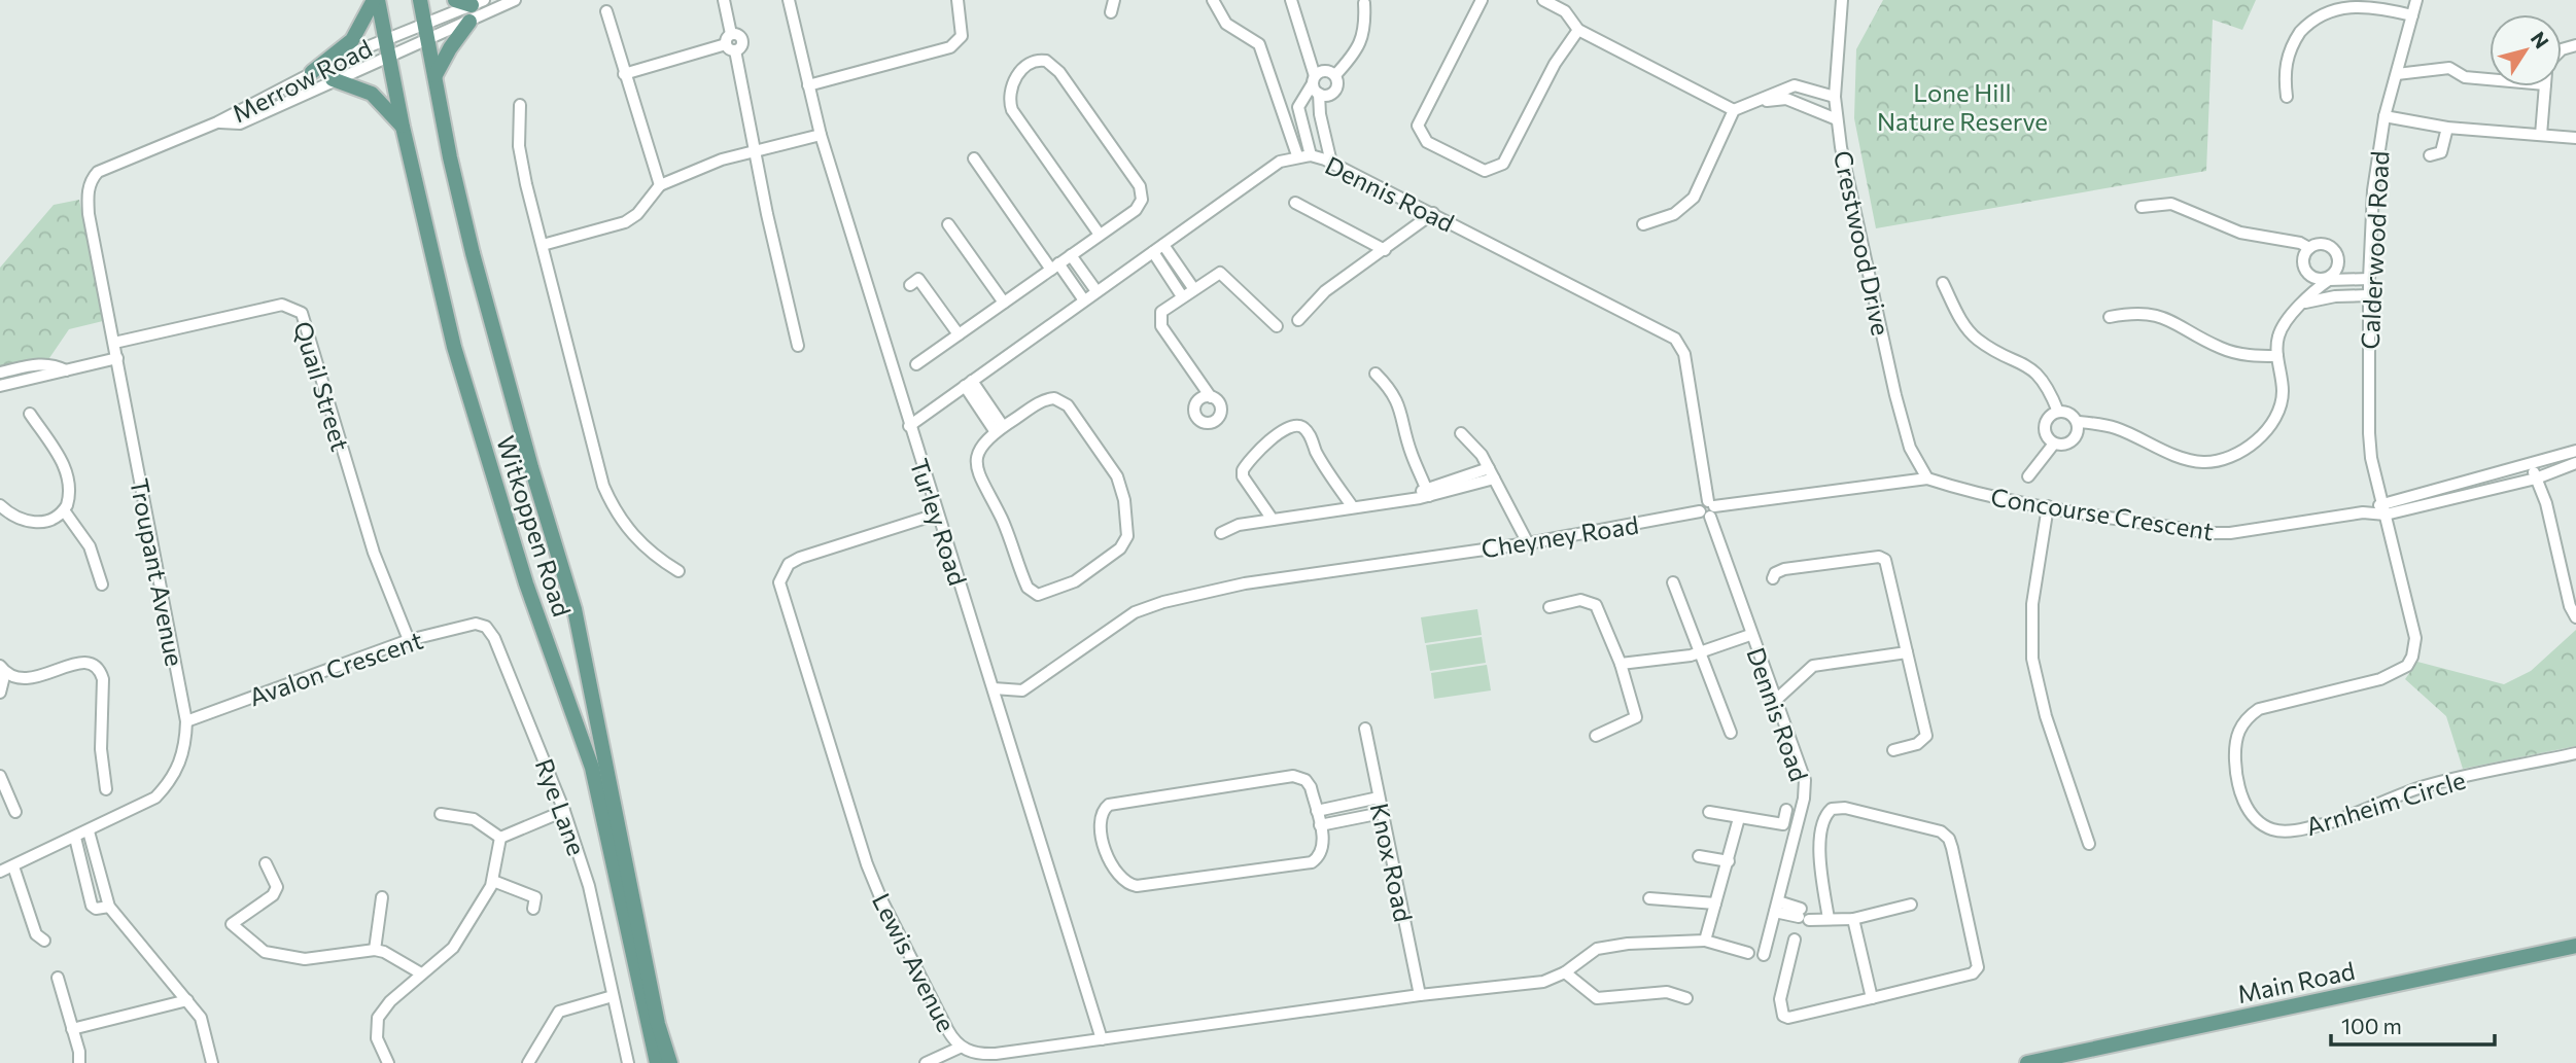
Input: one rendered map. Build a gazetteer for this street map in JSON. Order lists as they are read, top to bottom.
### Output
{
  "streets": {
    "main road": ["Witkoppen Road", "Main Road"],
    "street": [
      "Merrow Road",
      "Dennis Road",
      "Crestwood Drive",
      "Calderwood Road",
      "Quail Street",
      "Concourse Crescent",
      "Turley Road",
      "Cheyney Road",
      "Troupant Avenue",
      "Avalon Crescent",
      "Arnheim Circle",
      "Rye Lane",
      "Knox Road",
      "Lewis Avenue"
    ]
  },
  "crossings": [
    ["Merrow Road", "Witkoppen Road"],
    ["Merrow Road", "Troupant Avenue"],
    ["Dennis Road", "Turley Road"],
    ["Dennis Road", "Cheyney Road"],
    ["Crestwood Drive", "Concourse Crescent"],
    ["Crestwood Drive", "Cheyney Road"],
    ["Calderwood Road", "Concourse Crescent"],
    ["Calderwood Road", "Arnheim Circle"],
    ["Quail Street", "Troupant Avenue"],
    ["Quail Street", "Avalon Crescent"],
    ["Concourse Crescent", "Cheyney Road"],
    ["Concourse Crescent", "Arnheim Circle"],
    ["Turley Road", "Cheyney Road"],
    ["Turley Road", "Lewis Avenue"],
    ["Troupant Avenue", "Avalon Crescent"],
    ["Avalon Crescent", "Rye Lane"],
    ["Knox Road", "Lewis Avenue"]
  ],
  "parks": ["Lone Hill Nature Reserve"],
  "scale_bar": "100 m",
  "north": "top right"
}
